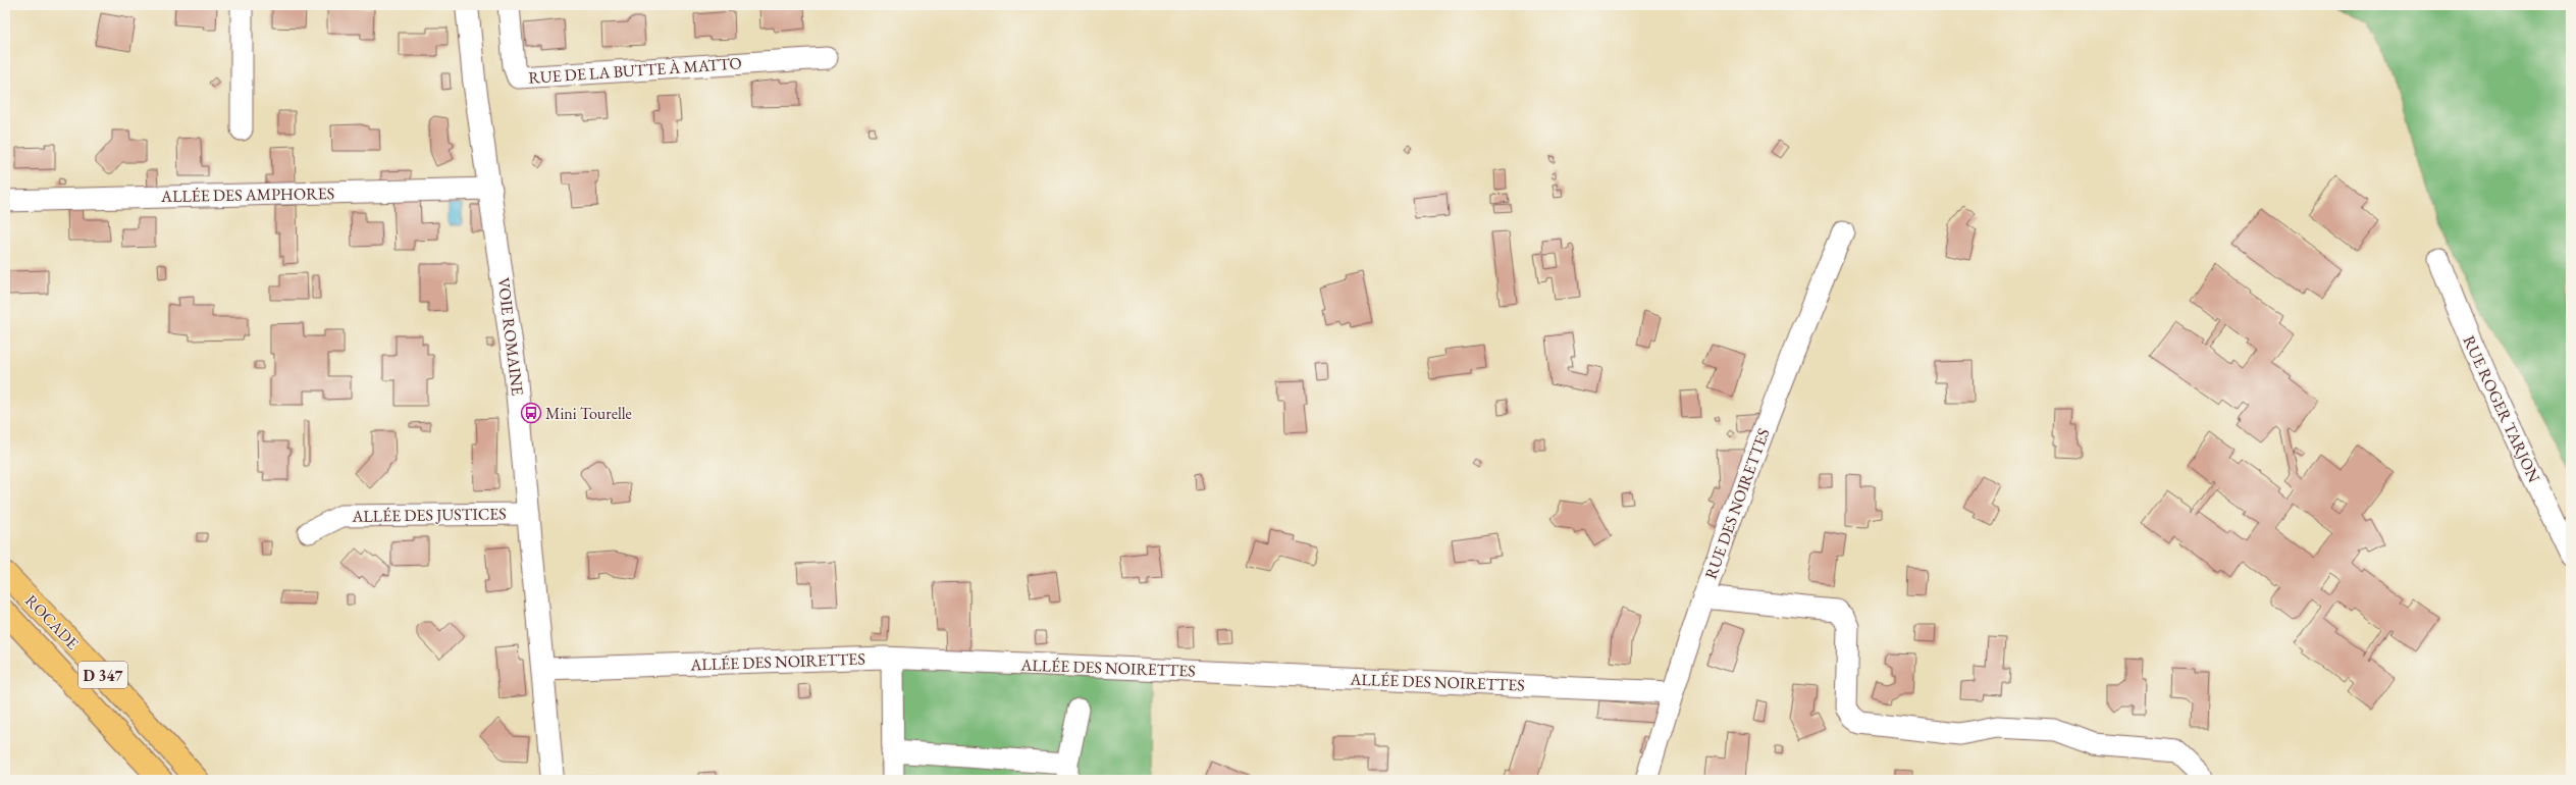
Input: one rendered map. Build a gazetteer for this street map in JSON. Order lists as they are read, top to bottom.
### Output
{
  "streets": {
    "highway": ["ROCADE", "D 347"],
    "street": [
      "RUE DE LA BUTTE À MATTO",
      "ALLÉE DES AMPHORES",
      "VOIE ROMAINE",
      "RUE ROGER TARJON",
      "RUE DES NOIRETTES",
      "ALLÉE DES JUSTICES",
      "ALLÉE DES NOIRETTES"
    ]
  },
  "crossings": [
    ["ALLÉE DES AMPHORES", "VOIE ROMAINE"],
    ["VOIE ROMAINE", "ALLÉE DES JUSTICES"],
    ["VOIE ROMAINE", "ALLÉE DES NOIRETTES"],
    ["RUE DES NOIRETTES", "ALLÉE DES NOIRETTES"]
  ],
  "places": {
    "bus stop": ["Mini Tourelle"]
  }
}
